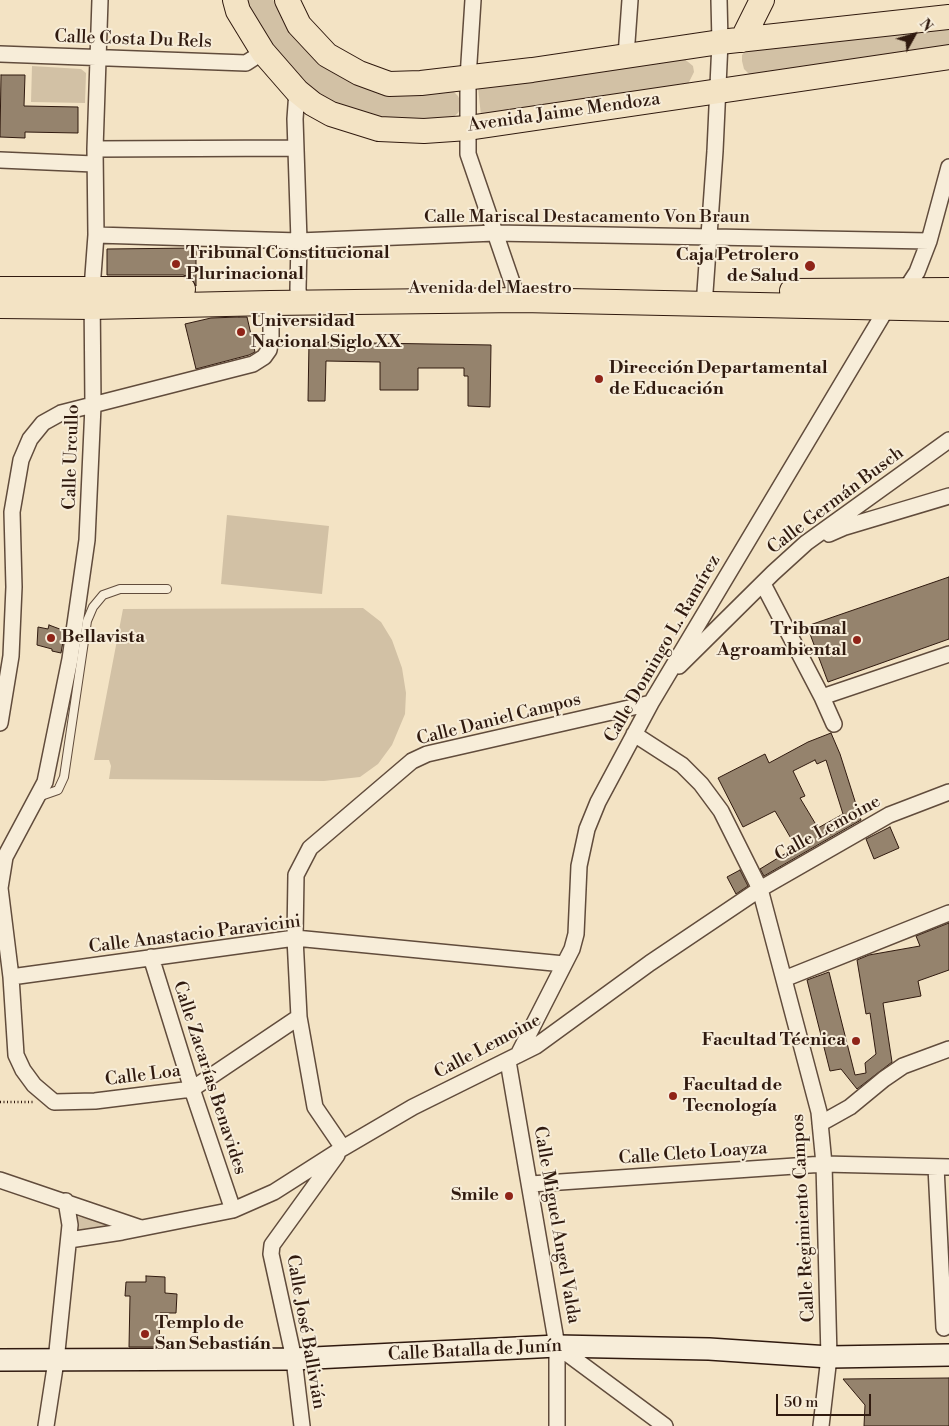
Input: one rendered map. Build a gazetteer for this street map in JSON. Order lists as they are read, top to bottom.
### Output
{
  "streets": {
    "main road": ["Avenida Jaime Mendoza", "Avenida del Maestro", "Calle Batalla de Junín"],
    "street": [
      "Calle Costa Du Rels",
      "Calle Mariscal Destacamento Von Braun",
      "Calle Urcullo",
      "Calle Germán Busch",
      "Calle Domingo L. Ramírez",
      "Calle Daniel Campos",
      "Calle Lemoine",
      "Calle Anastacio Paravicini",
      "Calle Loa",
      "Calle Zacarías Benavides",
      "Calle Cleto Loayza",
      "Calle Regimiento Campos",
      "Calle Miguel Angel Valda",
      "Calle José Ballivián"
    ]
  },
  "crossings": [
    ["Calle Costa Du Rels", "Avenida Jaime Mendoza"],
    ["Calle Costa Du Rels", "Calle Urcullo"],
    ["Calle Mariscal Destacamento Von Braun", "Calle Urcullo"],
    ["Calle Mariscal Destacamento Von Braun", "Calle Domingo L. Ramírez"],
    ["Avenida del Maestro", "Calle Urcullo"],
    ["Avenida del Maestro", "Calle Domingo L. Ramírez"],
    ["Calle Urcullo", "Calle Anastacio Paravicini"],
    ["Calle Urcullo", "Calle Loa"],
    ["Calle Germán Busch", "Calle Domingo L. Ramírez"],
    ["Calle Domingo L. Ramírez", "Calle Daniel Campos"],
    ["Calle Domingo L. Ramírez", "Calle Lemoine"],
    ["Calle Domingo L. Ramírez", "Calle Anastacio Paravicini"],
    ["Calle Domingo L. Ramírez", "Calle Regimiento Campos"],
    ["Calle Domingo L. Ramírez", "Calle Miguel Angel Valda"],
    ["Calle Daniel Campos", "Calle Lemoine"],
    ["Calle Daniel Campos", "Calle Anastacio Paravicini"],
    ["Calle Daniel Campos", "Calle Loa"],
    ["Calle Daniel Campos", "Calle José Ballivián"],
    ["Calle Lemoine", "Calle Zacarías Benavides"],
    ["Calle Lemoine", "Calle Regimiento Campos"],
    ["Calle Lemoine", "Calle Miguel Angel Valda"],
    ["Calle Lemoine", "Calle José Ballivián"],
    ["Calle Anastacio Paravicini", "Calle Zacarías Benavides"],
    ["Calle Loa", "Calle Zacarías Benavides"],
    ["Calle Cleto Loayza", "Calle Regimiento Campos"],
    ["Calle Cleto Loayza", "Calle Miguel Angel Valda"],
    ["Calle Regimiento Campos", "Calle Batalla de Junín"],
    ["Calle Miguel Angel Valda", "Calle Batalla de Junín"],
    ["Calle José Ballivián", "Calle Batalla de Junín"]
  ],
  "places": [
    "Tribunal Constitucional Plurinacional",
    "Caja Petrolero de Salud",
    "Universidad Nacional Siglo XX",
    "Dirección Departamental de Educación",
    "Bellavista",
    "Tribunal Agroambiental",
    "Facultad Técnica",
    "Facultad de Tecnología",
    "Smile",
    "Templo de San Sebastián"
  ],
  "scale_bar": "50 m",
  "north": "top right"
}
